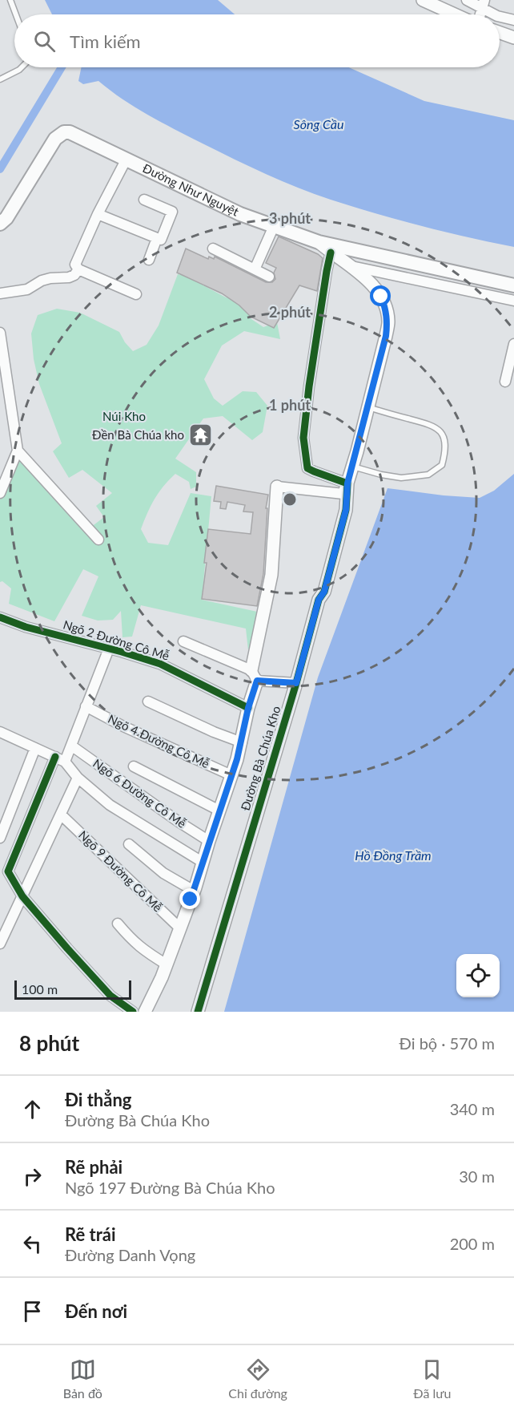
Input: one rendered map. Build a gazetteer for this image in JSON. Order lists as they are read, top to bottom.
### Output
{
  "streets": {
    "main road": ["Đường Như Nguyệt"],
    "street": [
      "Ngõ 2 Đường Cô Mễ",
      "Ngõ 4 Đường Cô Mễ",
      "Đường Bà Chúa Kho",
      "Ngõ 6 Đường Cô Mễ",
      "Ngõ 9 Đường Cô Mễ"
    ]
  },
  "crossings": [
    ["Đường Như Nguyệt", "Đường Bà Chúa Kho"]
  ],
  "water": ["Sông Cầu", "Hồ Đồng Trầm"],
  "parks": ["Núi Kho"],
  "places": {
    "temple": ["Đền Bà Chúa kho"]
  },
  "scale_bar": "100 m",
  "page": {
    "search": "Tìm kiếm",
    "scale": "100 m",
    "heading": ["8 phút", "Đi bộ · 570 m"],
    "list": [
      ["Đi thẳng", "Đường Bà Chúa Kho", "340 m"],
      ["Rẽ phải", "Ngõ 197 Đường Bà Chúa Kho", "30 m"],
      ["Rẽ trái", "Đường Danh Vọng", "200 m"],
      "Đến nơi"
    ],
    "nav": ["Bản đồ", "Chỉ đường", "Đã lưu"]
  },
  "rings": ["3 phút", "2 phút", "1 phút"]
}
